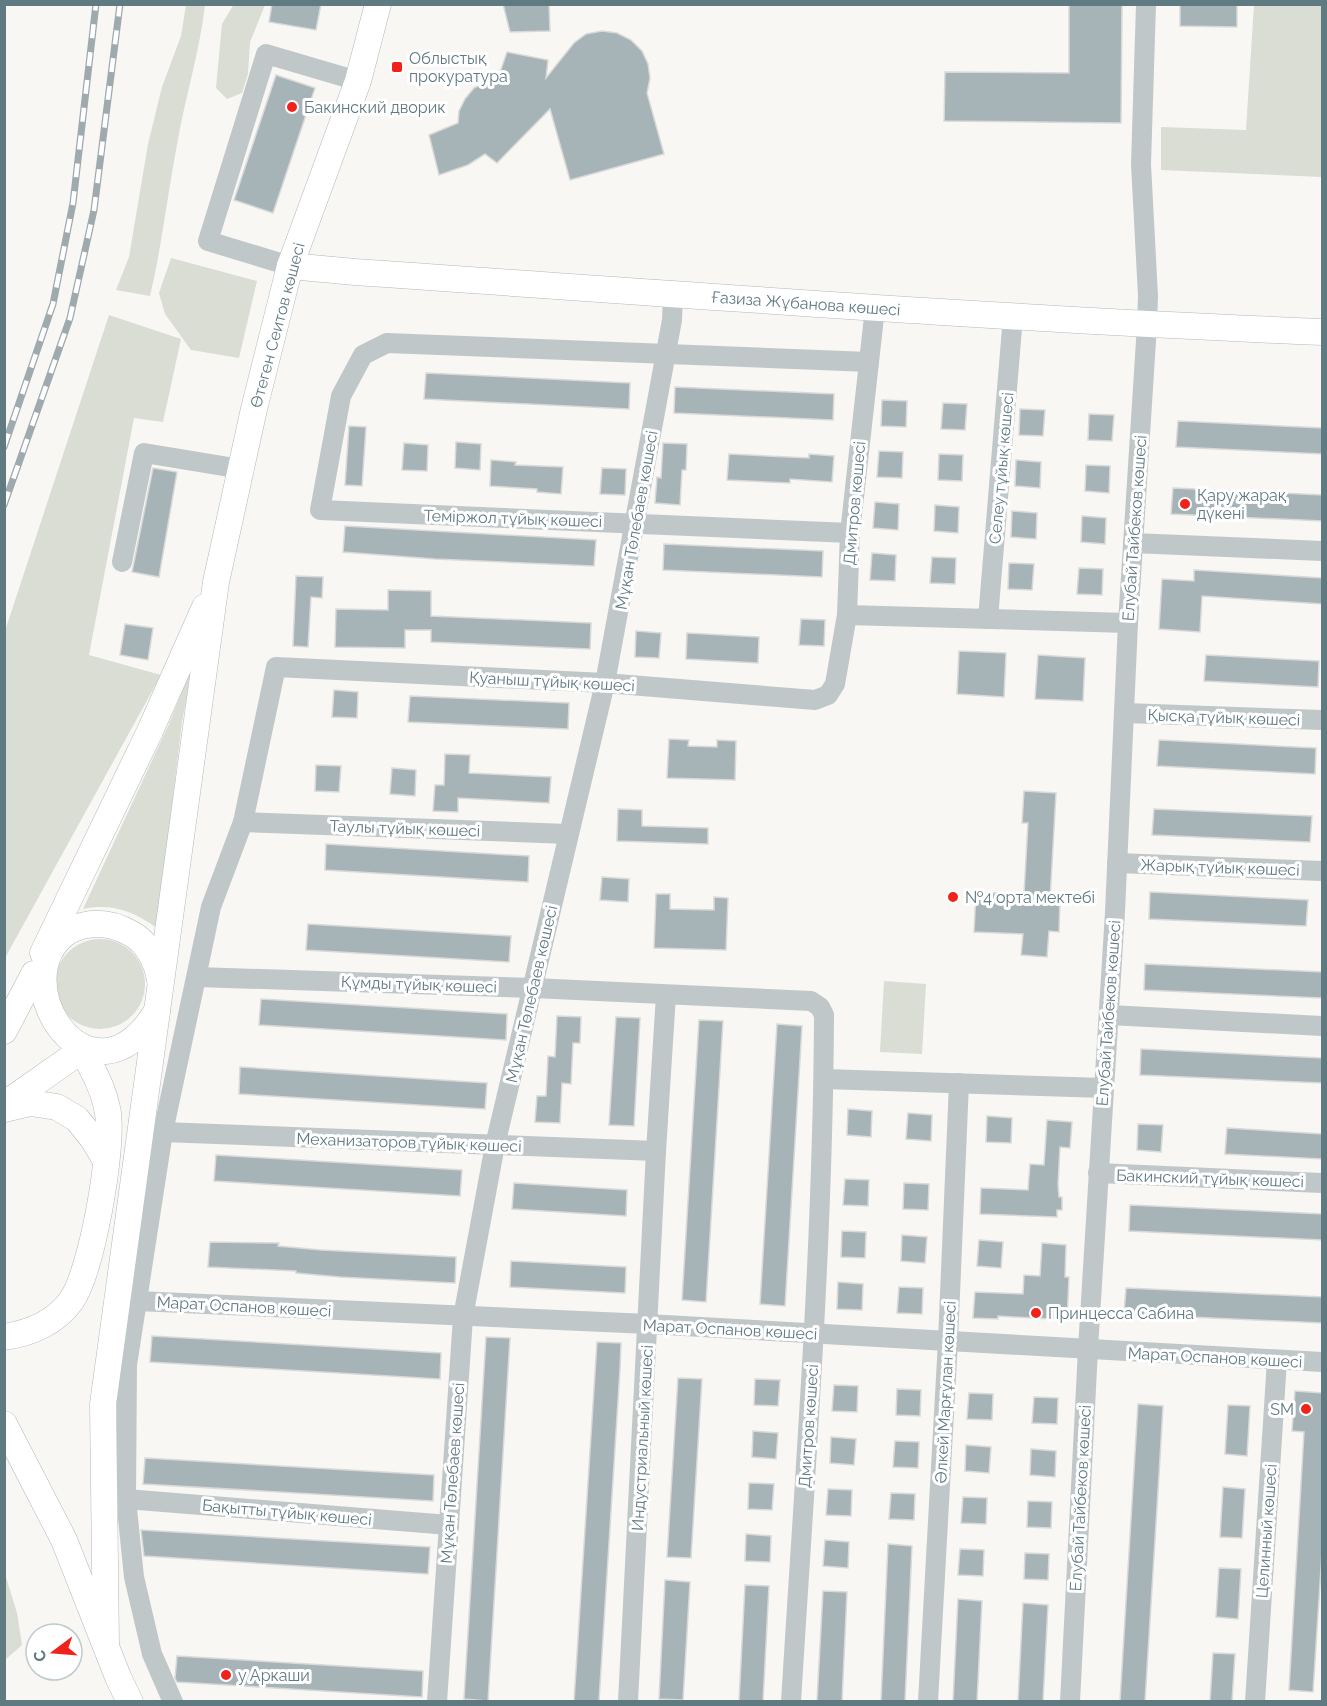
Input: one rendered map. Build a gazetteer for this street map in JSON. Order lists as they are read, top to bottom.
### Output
{
  "streets": {
    "main road": ["Ғазиза Жұбанова көшесі", "Өтеген Сеитов көшесі"],
    "street": [
      "Селеу тұйық көшесі",
      "Дмитров көшесі",
      "Теміржол тұйық көшесі",
      "Мұқан Төлебаев көшесі",
      "Елубай Тайбеков көшесі",
      "Қуаныш тұйық көшесі",
      "Қысқа тұйық көшесі",
      "Таулы тұйық көшесі",
      "Жарық тұйық көшесі",
      "Құмды тұйық көшесі",
      "Механизаторов тұйық көшесі",
      "Бакинский тұйық көшесі",
      "Марат Оспанов көшесі",
      "Әлкей Марғұлан көшесі",
      "Индустриальный көшесі",
      "Бақытты тұйық көшесі",
      "Целинный көшесі"
    ]
  },
  "crossings": [
    ["Ғазиза Жұбанова көшесі", "Өтеген Сеитов көшесі"],
    ["Ғазиза Жұбанова көшесі", "Селеу тұйық көшесі"],
    ["Ғазиза Жұбанова көшесі", "Дмитров көшесі"],
    ["Ғазиза Жұбанова көшесі", "Мұқан Төлебаев көшесі"],
    ["Ғазиза Жұбанова көшесі", "Елубай Тайбеков көшесі"],
    ["Дмитров көшесі", "Теміржол тұйық көшесі"],
    ["Дмитров көшесі", "Қуаныш тұйық көшесі"],
    ["Дмитров көшесі", "Құмды тұйық көшесі"],
    ["Дмитров көшесі", "Марат Оспанов көшесі"],
    ["Теміржол тұйық көшесі", "Мұқан Төлебаев көшесі"],
    ["Мұқан Төлебаев көшесі", "Қуаныш тұйық көшесі"],
    ["Мұқан Төлебаев көшесі", "Таулы тұйық көшесі"],
    ["Мұқан Төлебаев көшесі", "Құмды тұйық көшесі"],
    ["Мұқан Төлебаев көшесі", "Механизаторов тұйық көшесі"],
    ["Мұқан Төлебаев көшесі", "Марат Оспанов көшесі"],
    ["Мұқан Төлебаев көшесі", "Бақытты тұйық көшесі"],
    ["Елубай Тайбеков көшесі", "Қысқа тұйық көшесі"],
    ["Елубай Тайбеков көшесі", "Жарық тұйық көшесі"],
    ["Елубай Тайбеков көшесі", "Бакинский тұйық көшесі"],
    ["Елубай Тайбеков көшесі", "Марат Оспанов көшесі"],
    ["Қуаныш тұйық көшесі", "Таулы тұйық көшесі"],
    ["Құмды тұйық көшесі", "Индустриальный көшесі"],
    ["Механизаторов тұйық көшесі", "Индустриальный көшесі"],
    ["Марат Оспанов көшесі", "Әлкей Марғұлан көшесі"],
    ["Марат Оспанов көшесі", "Индустриальный көшесі"],
    ["Марат Оспанов көшесі", "Целинный көшесі"]
  ],
  "places": {
    "transit": ["Облыстық прокуратура"],
    "other": [
      "Бакинский дворик",
      "Қару жарақ дүкені",
      "№4 орта мектебі",
      "Принцесса Сабина",
      "SM",
      "у Аркаши"
    ]
  },
  "north": "left"
}
